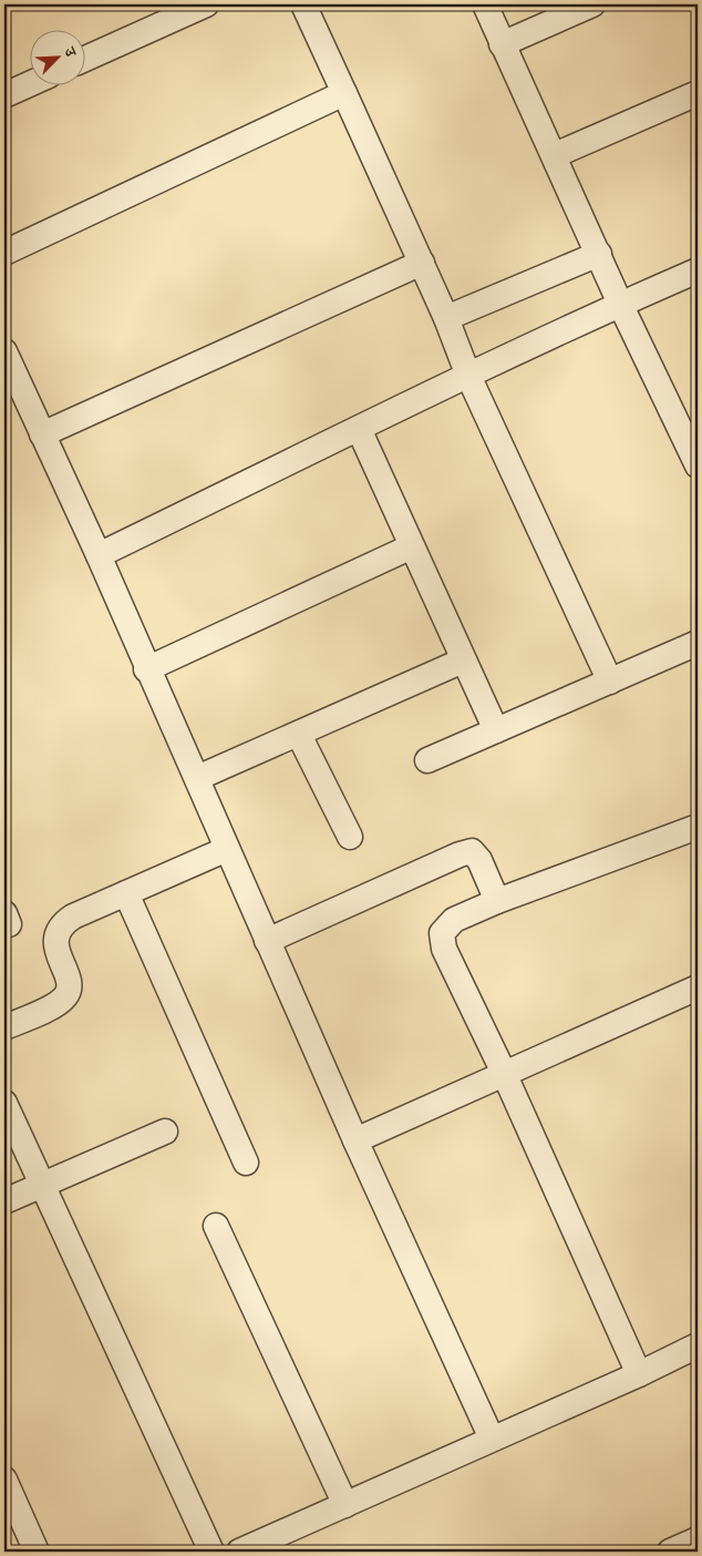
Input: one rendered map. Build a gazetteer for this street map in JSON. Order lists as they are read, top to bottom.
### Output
{
  "north": "top right"
}
